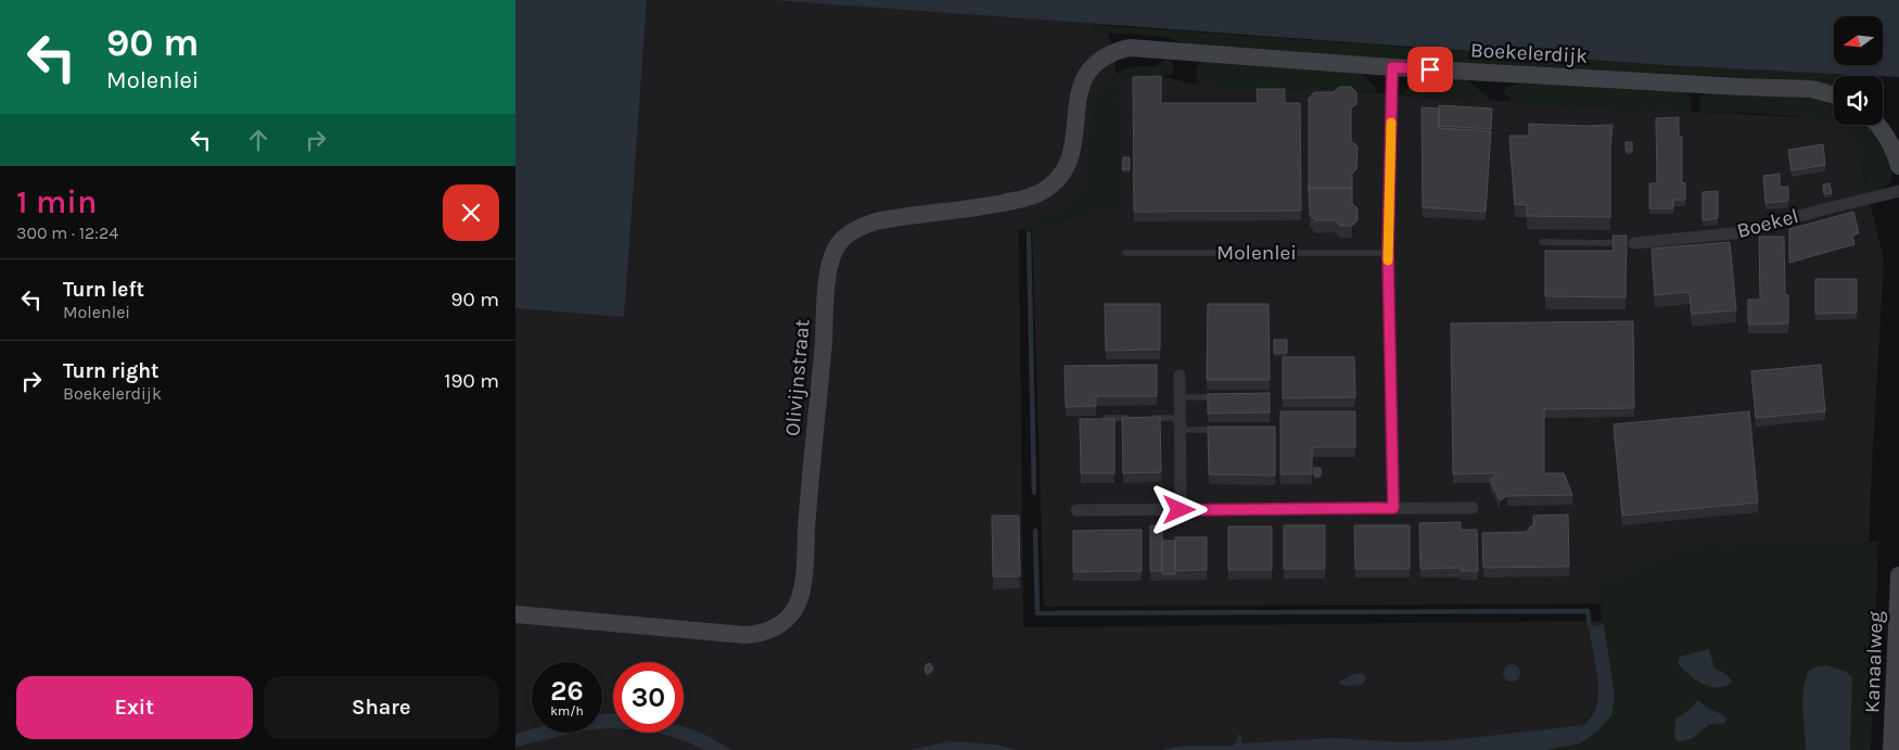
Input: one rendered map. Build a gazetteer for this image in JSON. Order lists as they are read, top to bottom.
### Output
{
  "streets": {
    "street": [
      "Boekelerdijk",
      "Boekel",
      "Olivijnstraat",
      "Kanaalweg"
    ],
    "lane": ["Molenlei"]
  },
  "crossings": [
    ["Boekelerdijk", "Olivijnstraat"]
  ],
  "north": "left",
  "page": {
    "turn": ["90 m", "Molenlei"],
    "heading": ["1 min", "300 m · 12:24"],
    "list": [
      {
        "name": "Turn left",
        "note": "Molenlei",
        "value": "90 m"
      },
      {
        "name": "Turn right",
        "note": "Boekelerdijk",
        "value": "190 m"
      }
    ],
    "speed": "26 km/h",
    "limit": "30",
    "buttons": ["Exit", "Share"]
  }
}
